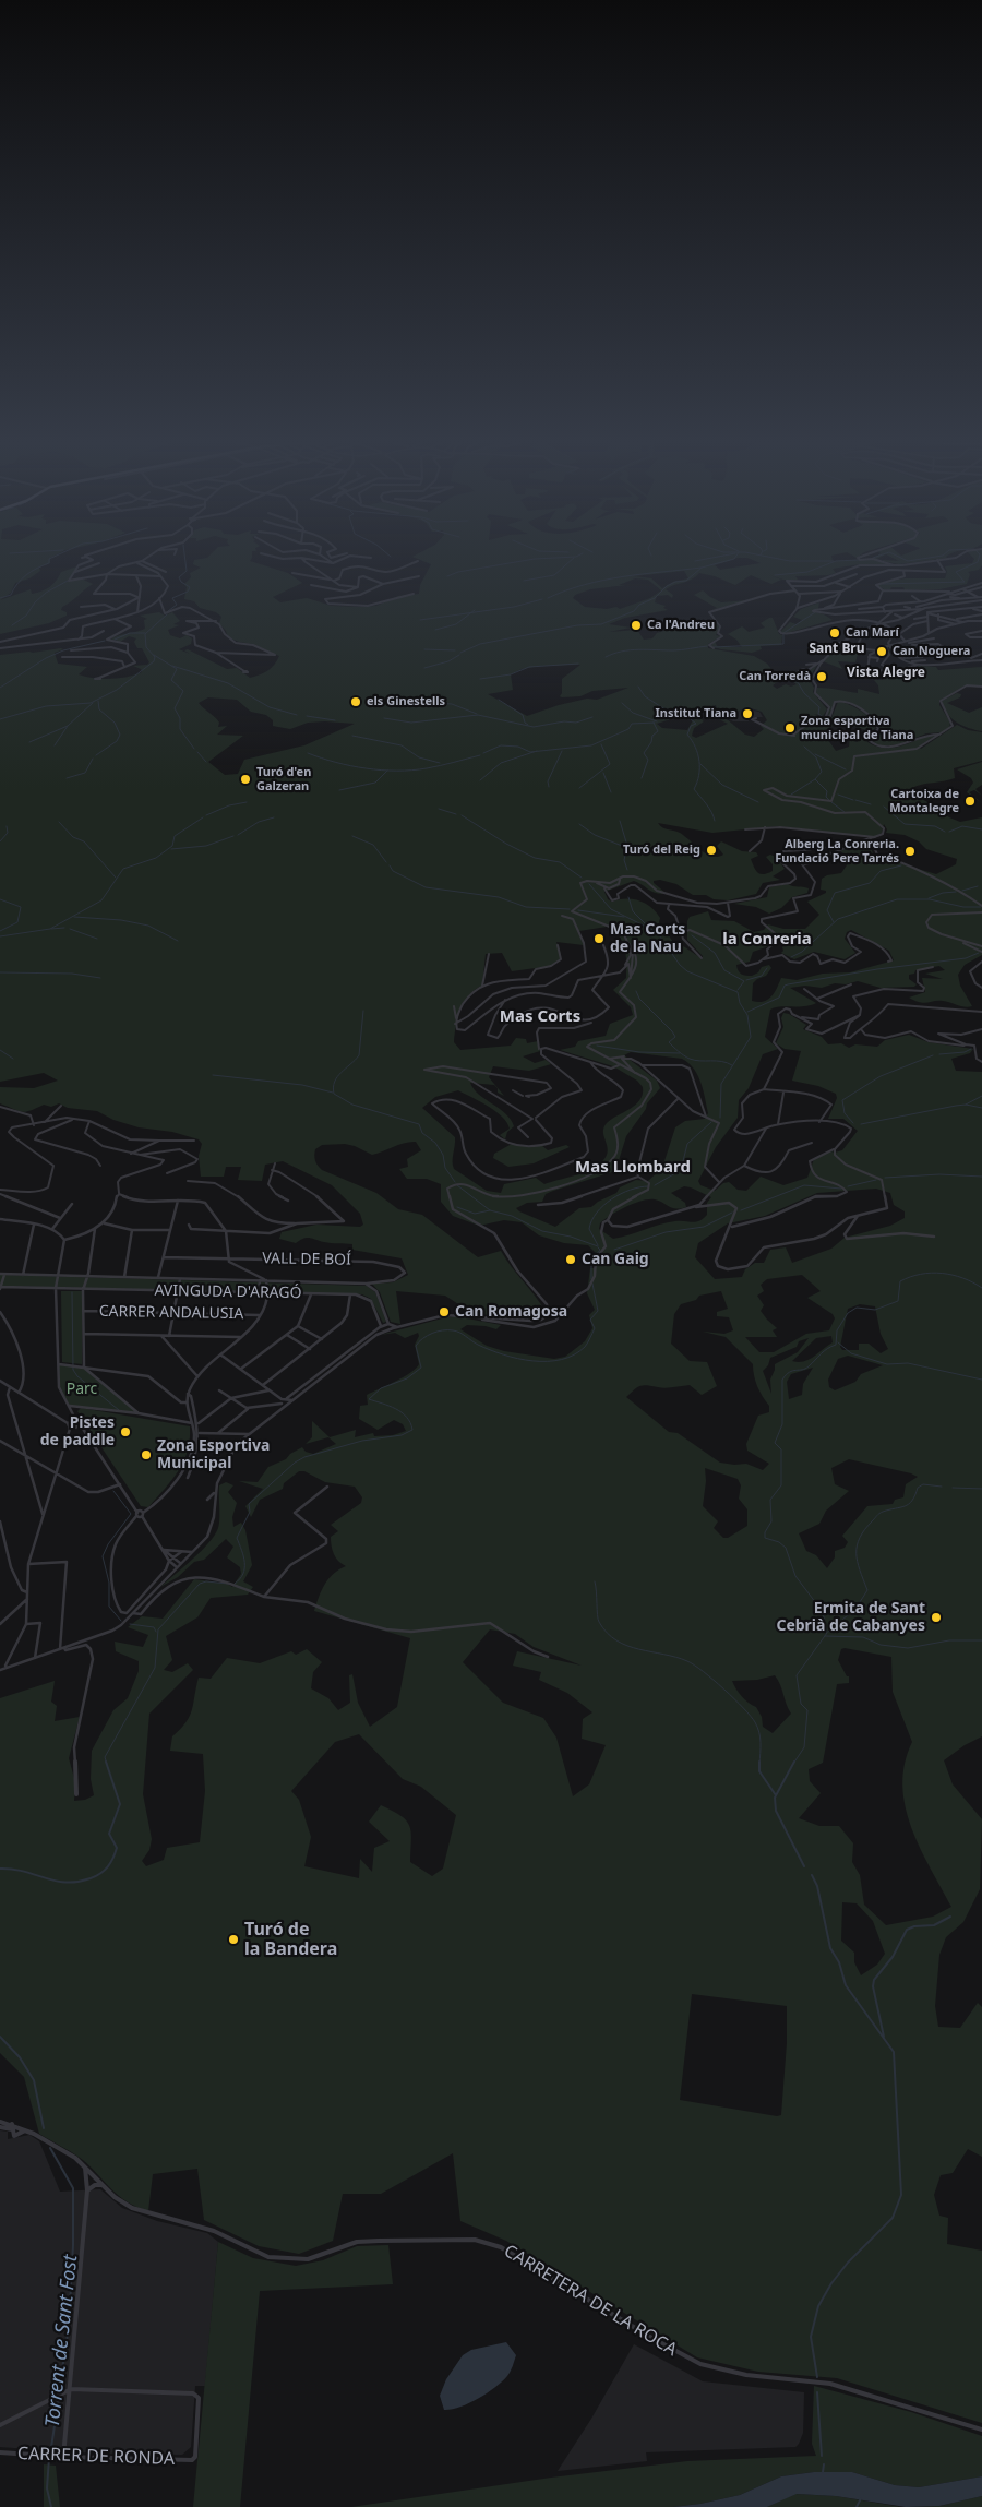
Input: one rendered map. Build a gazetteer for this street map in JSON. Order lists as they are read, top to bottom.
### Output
{
  "streets": {
    "street": [
      "VALL DE BOÍ",
      "AVINGUDA D'ARAGÓ",
      "CARRER ANDALUSIA",
      "CARRETERA DE LA ROCA",
      "CARRER DE RONDA"
    ]
  },
  "crossings": [
    ["VALL DE BOÍ", "AVINGUDA D'ARAGÓ"]
  ],
  "districts": [
    "Sant Bru",
    "Vista Alegre",
    "la Conreria",
    "Mas Corts",
    "Mas Llombard"
  ],
  "water": ["Torrent de Sant Fost"],
  "parks": ["Parc"],
  "places": [
    "Ca l'Andreu",
    "Can Marí",
    "Can Noguera",
    "Can Torredà",
    "els Ginestells",
    "Institut Tiana",
    "Zona esportiva municipal de Tiana",
    "Turó d'en Galzeran",
    "Cartoixa de Montalegre",
    "Turó del Reig",
    "Alberg La Conreria. Fundació Pere Tarrés",
    "Mas Corts de la Nau",
    "Can Gaig",
    "Can Romagosa",
    "Pistes de paddle",
    "Zona Esportiva Municipal",
    "Ermita de Sant Cebrià de Cabanyes",
    "Turó de la Bandera"
  ]
}
